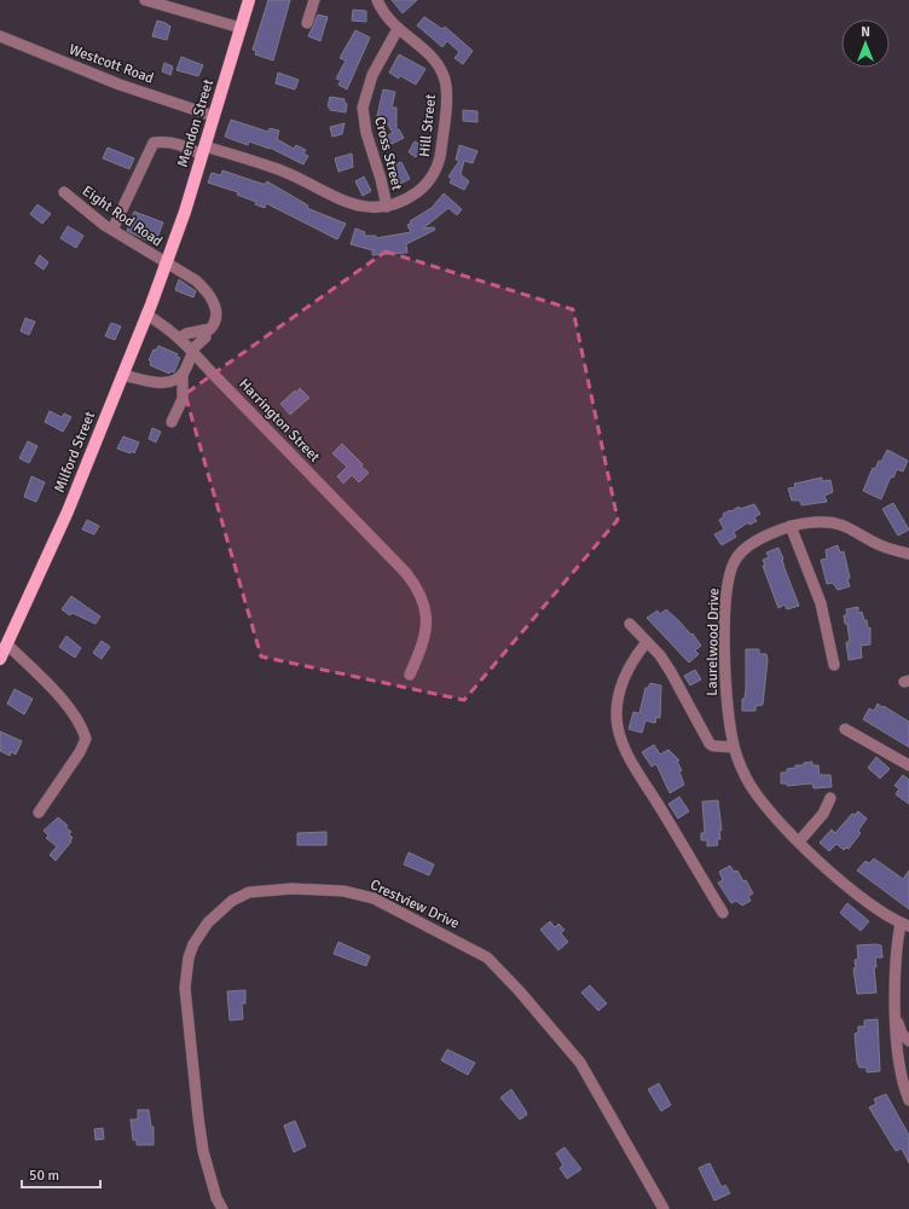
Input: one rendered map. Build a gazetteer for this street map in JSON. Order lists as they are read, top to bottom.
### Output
{
  "streets": {
    "main road": ["Mendon Street", "Milford Street"],
    "street": [
      "Westcott Road",
      "Hill Street",
      "Cross Street",
      "Eight Rod Road",
      "Harrington Street",
      "Laurelwood Drive",
      "Crestview Drive"
    ]
  },
  "crossings": [
    ["Westcott Road", "Mendon Street"],
    ["Mendon Street", "Hill Street"],
    ["Mendon Street", "Eight Rod Road"],
    ["Mendon Street", "Milford Street"],
    ["Hill Street", "Cross Street"],
    ["Hill Street", "Eight Rod Road"],
    ["Eight Rod Road", "Milford Street"],
    ["Harrington Street", "Milford Street"]
  ],
  "scale_bar": "50 m",
  "north": "top"
}
